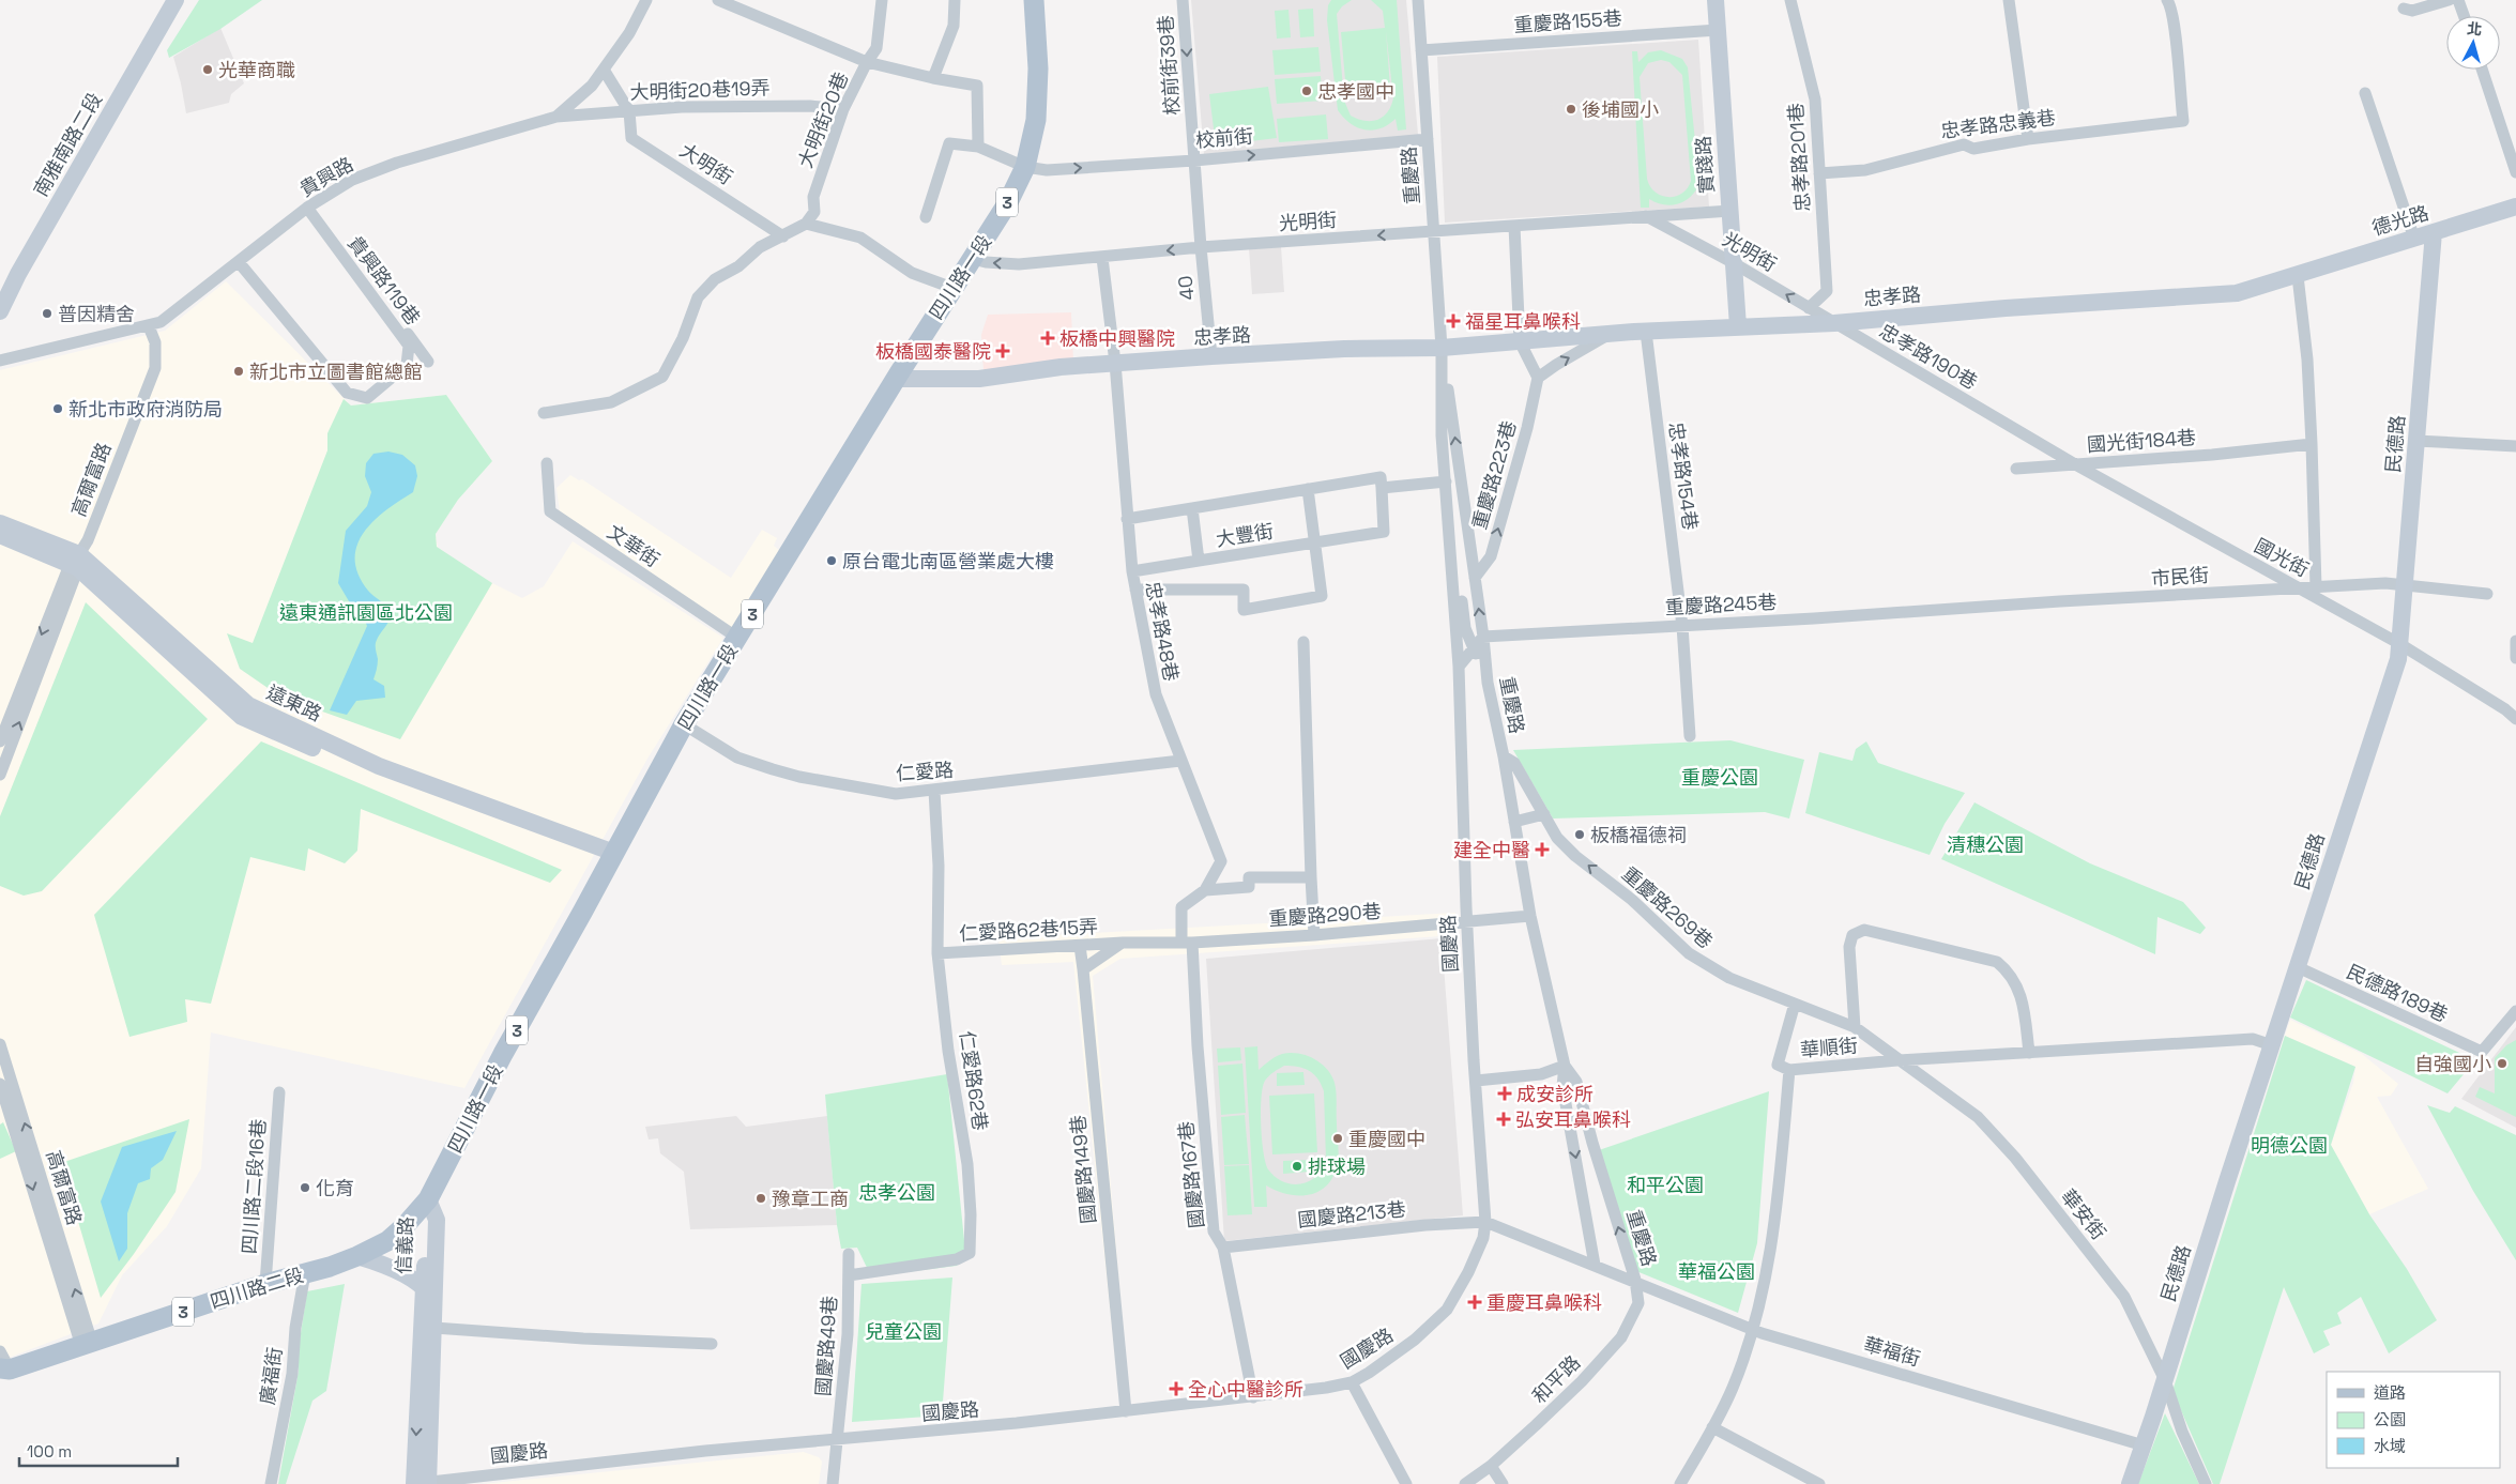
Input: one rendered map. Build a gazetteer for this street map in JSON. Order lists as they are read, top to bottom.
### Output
{
  "streets": {
    "main road": ["3", "四川路一段", "四川路二段"],
    "street": [
      "重慶路155巷",
      "校前街39巷",
      "大明街20巷19弄",
      "大明街20巷",
      "忠孝路忠義巷",
      "校前街",
      "南雅南路二段",
      "忠孝路201巷",
      "大明街",
      "實踐路",
      "重慶路",
      "貴興路",
      "德光路",
      "光明街",
      "貴興路119巷",
      "40",
      "忠孝路",
      "忠孝路190巷",
      "國光街184巷",
      "民德路",
      "重慶路223巷",
      "忠孝路154巷",
      "高爾富路",
      "大豐街",
      "文華街",
      "國光街",
      "市民街",
      "重慶路245巷",
      "忠孝路48巷",
      "遠東路",
      "仁愛路",
      "重慶路269巷",
      "重慶路290巷",
      "仁愛路62巷15弄",
      "國慶路",
      "民德路189巷",
      "華順街",
      "仁愛路62巷",
      "國慶路149巷",
      "國慶路167巷",
      "四川路二段16巷",
      "國慶路213巷",
      "華安街",
      "信義路",
      "國慶路49巷",
      "華福街",
      "廣福街",
      "和平路"
    ]
  },
  "crossings": [
    ["重慶路155巷", "實踐路"],
    ["重慶路155巷", "重慶路"],
    ["校前街39巷", "校前街"],
    ["校前街39巷", "光明街"],
    ["校前街39巷", "40"],
    ["大明街20巷19弄", "大明街20巷"],
    ["大明街20巷19弄", "大明街"],
    ["大明街20巷19弄", "貴興路"],
    ["忠孝路忠義巷", "忠孝路201巷"],
    ["校前街", "重慶路"],
    ["校前街", "四川路一段"],
    ["忠孝路201巷", "光明街"],
    ["實踐路", "光明街"],
    ["實踐路", "忠孝路"],
    ["重慶路", "光明街"],
    ["重慶路", "忠孝路"],
    ["重慶路", "重慶路223巷"],
    ["重慶路", "重慶路245巷"],
    ["重慶路", "重慶路269巷"],
    ["重慶路", "重慶路290巷"],
    ["重慶路", "國慶路"],
    ["重慶路", "華福街"],
    ["重慶路", "和平路"],
    ["貴興路", "貴興路119巷"],
    ["貴興路", "高爾富路"],
    ["德光路", "忠孝路"],
    ["德光路", "民德路"],
    ["光明街", "四川路一段"],
    ["光明街", "40"],
    ["光明街", "忠孝路"],
    ["光明街", "忠孝路190巷"],
    ["光明街", "忠孝路48巷"],
    ["四川路一段", "忠孝路"],
    ["四川路一段", "文華街"],
    ["四川路一段", "遠東路"],
    ["四川路一段", "仁愛路"],
    ["四川路一段", "信義路"],
    ["四川路一段", "四川路二段"],
    ["40", "忠孝路"],
    ["忠孝路", "忠孝路190巷"],
    ["忠孝路", "忠孝路154巷"],
    ["忠孝路", "忠孝路48巷"],
    ["忠孝路190巷", "國光街184巷"],
    ["忠孝路190巷", "國光街"],
    ["國光街184巷", "國光街"],
    ["民德路", "國光街"],
    ["民德路", "市民街"],
    ["民德路", "民德路189巷"],
    ["民德路", "華順街"],
    ["民德路", "華安街"],
    ["民德路", "華福街"],
    ["忠孝路154巷", "重慶路245巷"],
    ["高爾富路", "遠東路"],
    ["高爾富路", "四川路二段"],
    ["大豐街", "忠孝路48巷"],
    ["國光街", "市民街"],
    ["市民街", "重慶路245巷"],
    ["忠孝路48巷", "仁愛路"],
    ["忠孝路48巷", "國慶路167巷"],
    ["仁愛路", "仁愛路62巷"],
    ["重慶路269巷", "華安街"],
    ["重慶路290巷", "仁愛路62巷15弄"],
    ["重慶路290巷", "國慶路"],
    ["重慶路290巷", "國慶路167巷"],
    ["仁愛路62巷15弄", "仁愛路62巷"],
    ["仁愛路62巷15弄", "國慶路149巷"],
    ["國慶路", "國慶路149巷"],
    ["國慶路", "國慶路167巷"],
    ["國慶路", "國慶路213巷"],
    ["國慶路", "信義路"],
    ["國慶路", "國慶路49巷"],
    ["華順街", "華安街"],
    ["華順街", "華福街"],
    ["仁愛路62巷", "國慶路49巷"],
    ["國慶路167巷", "國慶路213巷"],
    ["四川路二段16巷", "四川路二段"],
    ["四川路二段", "廣福街"],
    ["華福街", "和平路"]
  ],
  "one_way": [
    "校前街39巷",
    "校前街",
    "光明街",
    "重慶路223巷",
    "重慶路269巷"
  ],
  "parks": [
    "遠東通訊園區北公園",
    "重慶公園",
    "清穗公園",
    "明德公園",
    "和平公園",
    "忠孝公園",
    "華福公園",
    "兒童公園"
  ],
  "places": {
    "other": [
      "光華商職",
      "忠孝國中",
      "後埔國小",
      "普因精舍",
      "新北市立圖書館總館",
      "新北市政府消防局",
      "原台電北南區營業處大樓",
      "板橋福德祠",
      "自強國小",
      "重慶國中",
      "排球場",
      "化育",
      "豫章工商"
    ],
    "health": [
      "福星耳鼻喉科",
      "板橋中興醫院",
      "板橋國泰醫院",
      "建全中醫",
      "成安診所",
      "弘安耳鼻喉科",
      "重慶耳鼻喉科",
      "全心中醫診所"
    ]
  },
  "legend": ["道路", "公園", "水域"],
  "scale_bar": "100 m",
  "north": "top"
}
